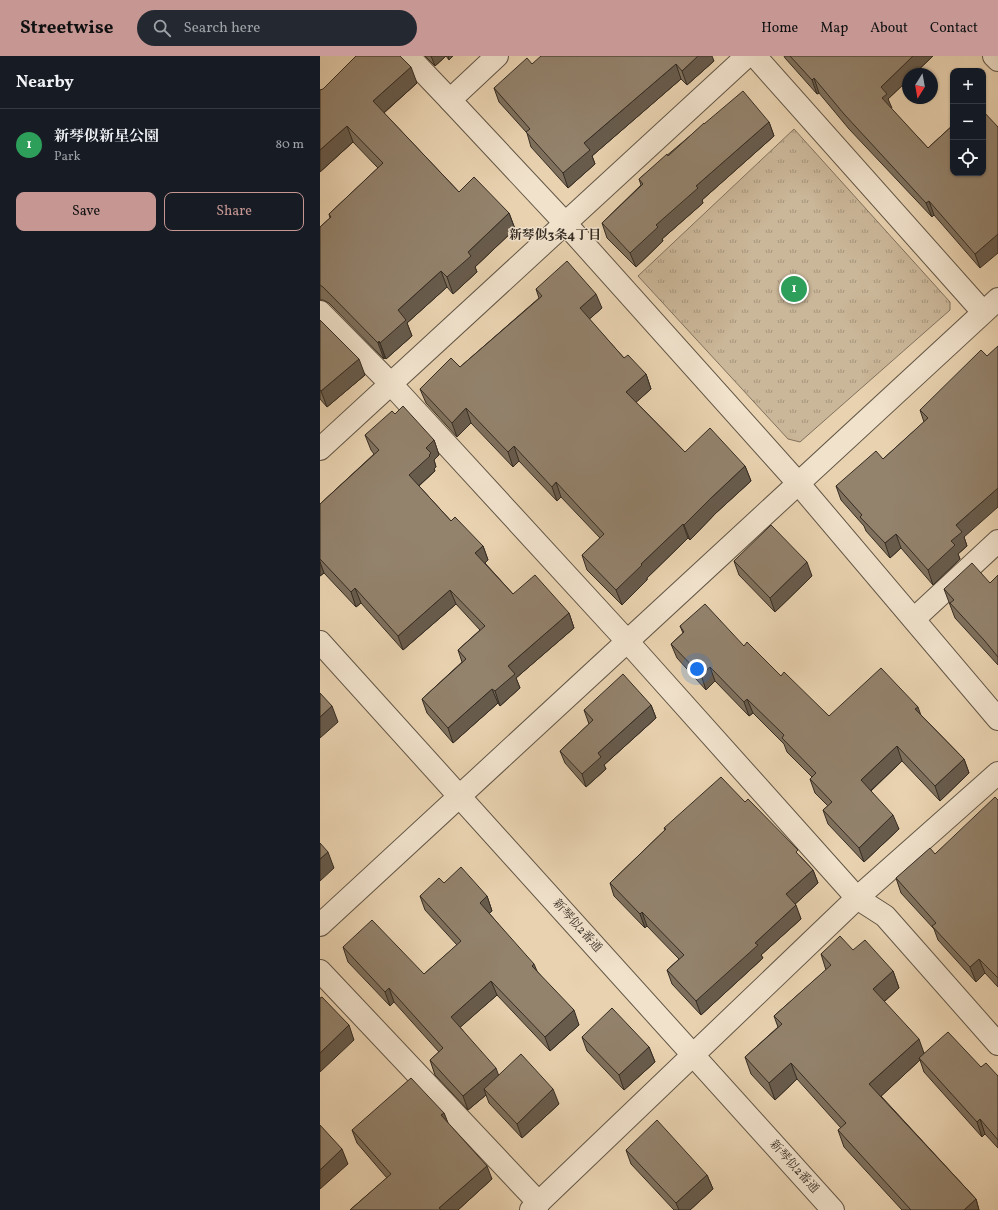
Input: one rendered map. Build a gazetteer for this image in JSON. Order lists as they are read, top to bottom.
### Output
{
  "streets": {
    "street": ["新琴似2番通"]
  },
  "districts": ["新琴似3条4丁目"],
  "north": "bottom",
  "page": {
    "header": "Streetwise",
    "search": "Search here",
    "nav": [
      "Home",
      "Map",
      "About",
      "Contact"
    ],
    "heading": "Nearby",
    "map_buttons": ["+", "−"],
    "list": [
      {
        "mark": "1",
        "name": "新琴似新星公園",
        "note": "Park",
        "value": "80 m"
      }
    ],
    "buttons": ["Save", "Share"],
    "pins": "1"
  }
}
